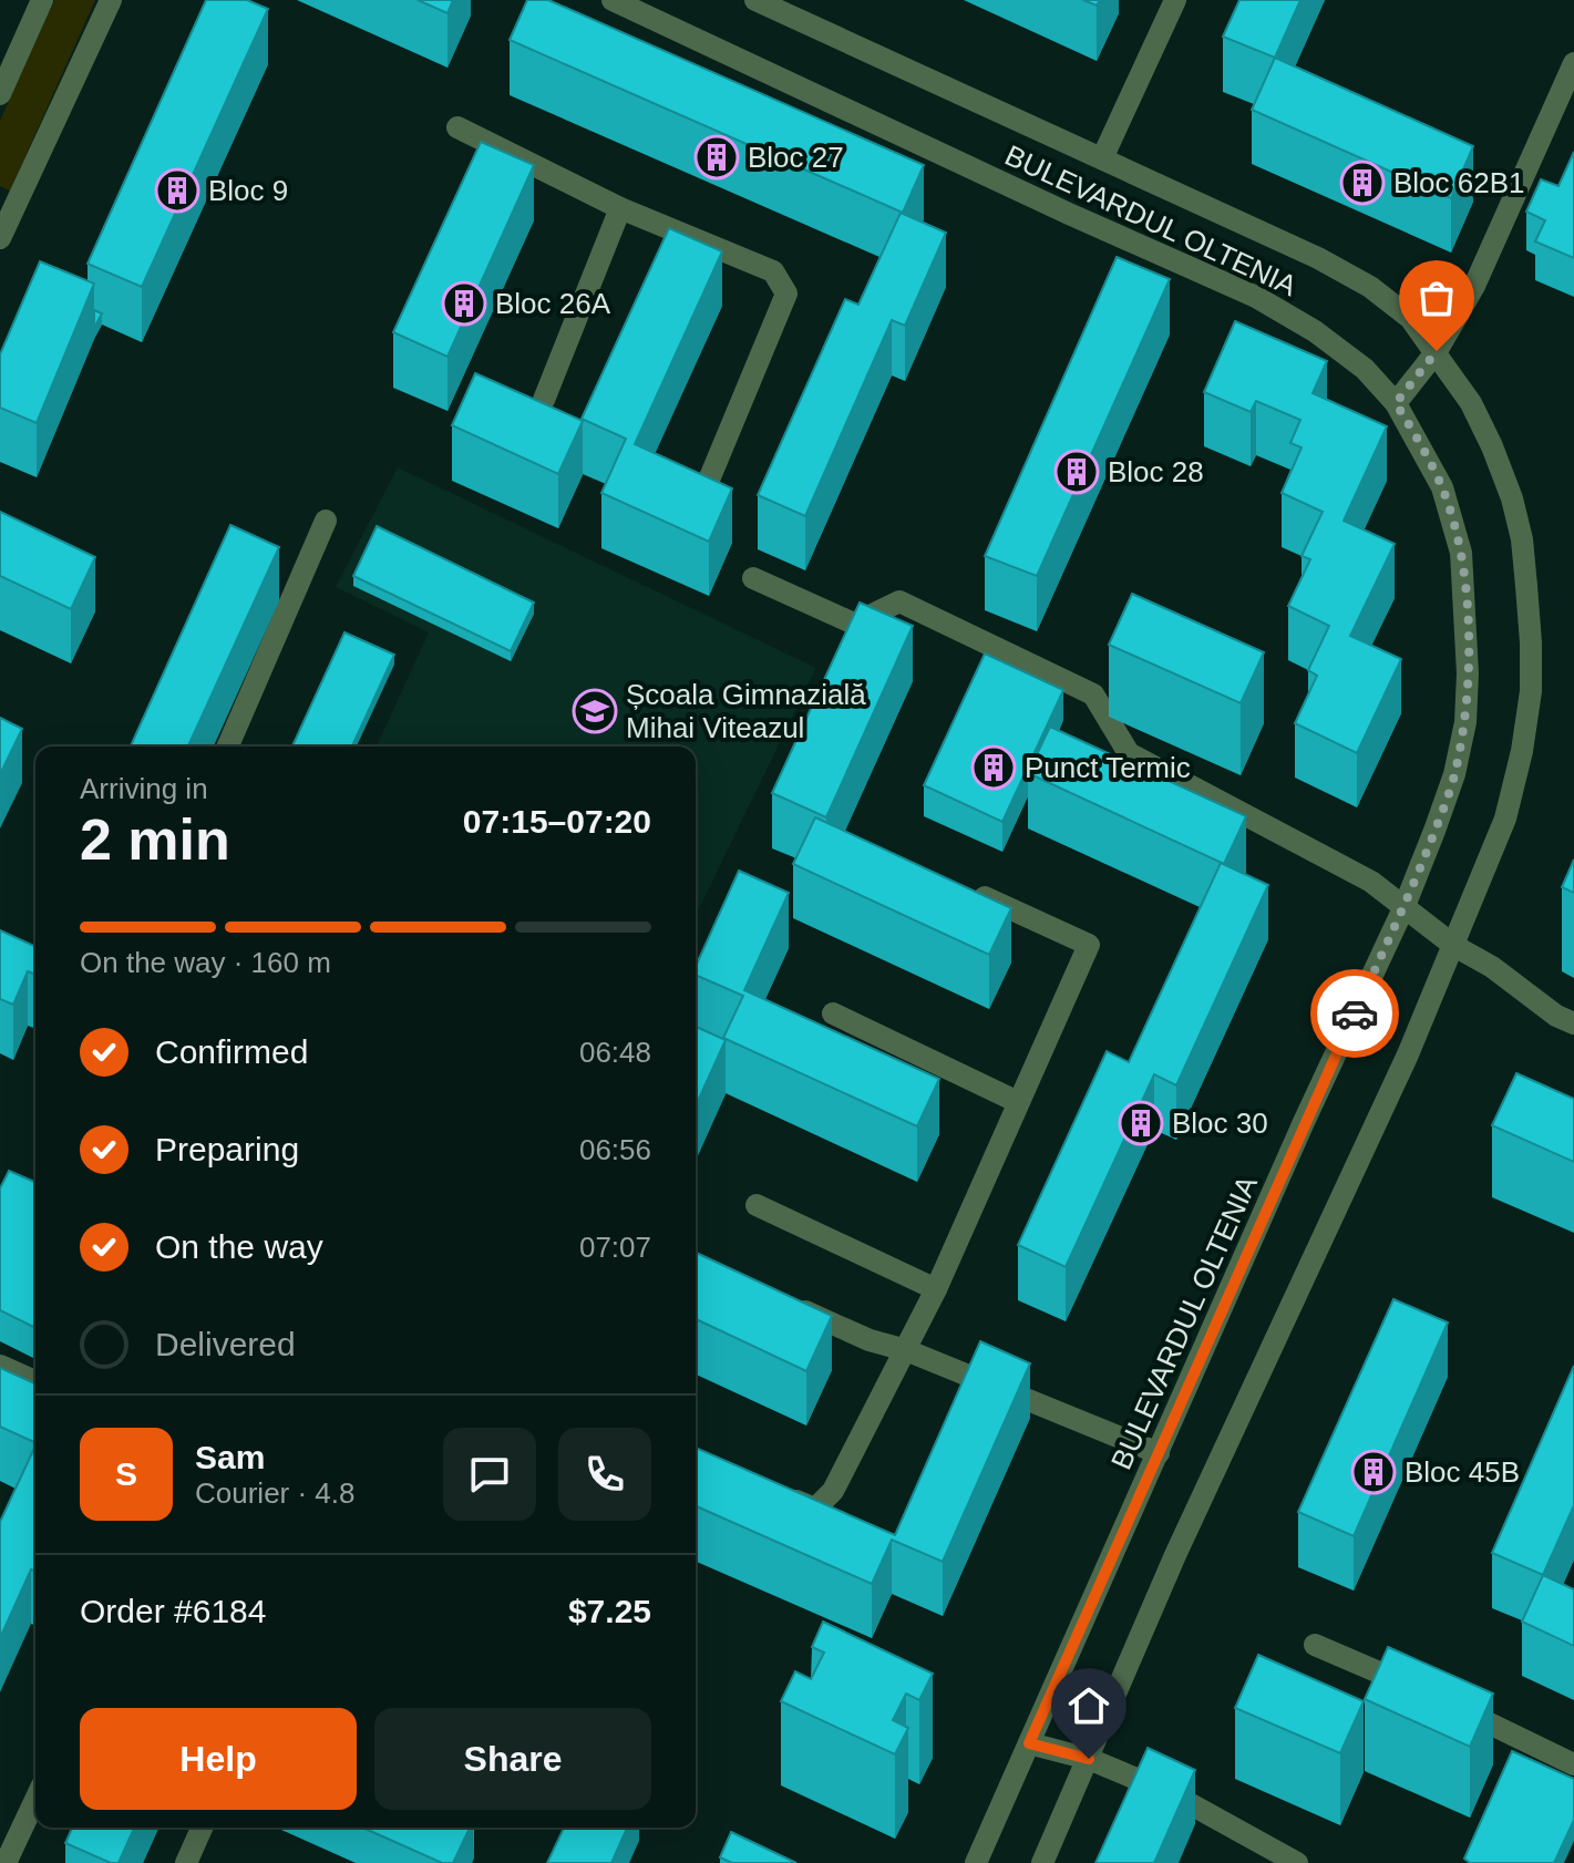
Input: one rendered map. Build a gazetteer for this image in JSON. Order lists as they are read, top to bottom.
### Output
{
  "streets": {
    "street": ["BULEVARDUL OLTENIA"]
  },
  "places": {
    "building": [
      "Bloc 27",
      "Bloc 62B1",
      "Bloc 9",
      "Bloc 26A",
      "Bloc 28",
      "Punct Termic",
      "Bloc 30",
      "Bloc 45B"
    ],
    "school or university": ["Școala Gimnazială Mihai Viteazul"]
  },
  "page": {
    "heading": ["2 min", "Arriving in", "07:15–07:20"],
    "panel": [
      "Sam",
      "Courier · 4.8",
      "Order #6184",
      "$7.25"
    ],
    "bar": "On the way · 160 m",
    "list": [
      ["Confirmed", "06:48"],
      ["Preparing", "06:56"],
      ["On the way", "07:07"],
      "Delivered"
    ],
    "round": "S",
    "buttons": ["Help", "Share"]
  }
}
